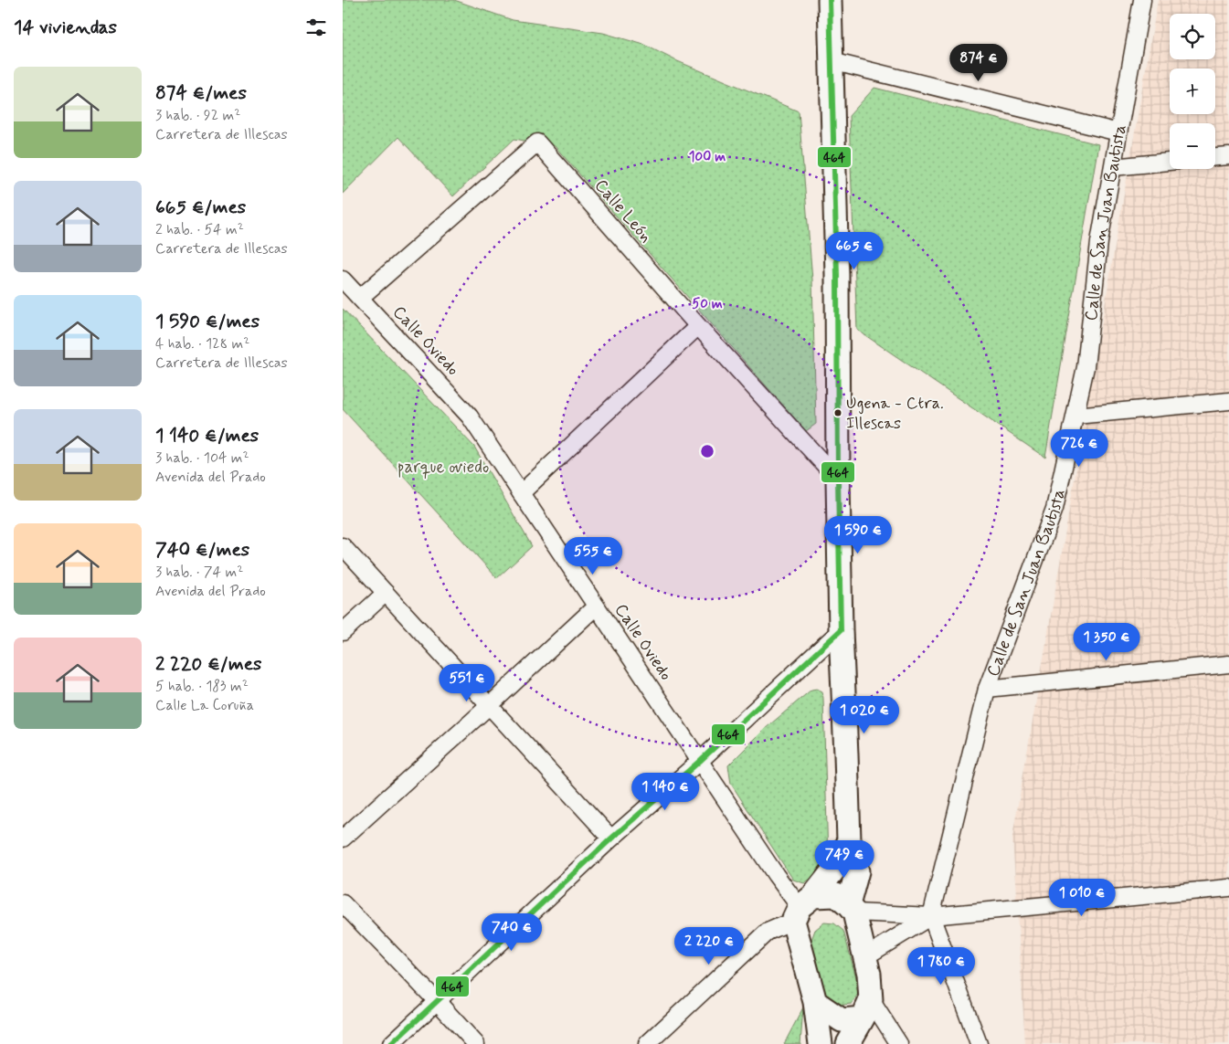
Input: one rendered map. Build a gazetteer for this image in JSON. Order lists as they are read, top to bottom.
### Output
{
  "streets": {
    "street": ["Calle León", "Calle de San Juan Bautista", "Calle Oviedo"]
  },
  "crossings": [
    ["Calle León", "Calle Oviedo"]
  ],
  "parks": ["parque oviedo"],
  "places": ["Ugena - Ctra. Illescas"],
  "lines": ["transit line 464"],
  "page": {
    "heading": "14 viviendas",
    "map_buttons": ["+", "−"],
    "price": [
      "874 €",
      "665 €",
      "726 €",
      "1 590 €",
      "555 €",
      "1 350 €",
      "551 €",
      "1 020 €",
      "1 140 €",
      "749 €",
      "1 010 €",
      "740 €",
      "2 220 €",
      "1 780 €"
    ],
    "list": [
      {
        "name": "874 €/mes",
        "note": "3 hab. · 92 m² · Carretera de Illescas"
      },
      {
        "name": "665 €/mes",
        "note": "2 hab. · 54 m² · Carretera de Illescas"
      },
      {
        "name": "1 590 €/mes",
        "note": "4 hab. · 128 m² · Carretera de Illescas"
      },
      {
        "name": "1 140 €/mes",
        "note": "3 hab. · 104 m² · Avenida del Prado"
      },
      {
        "name": "740 €/mes",
        "note": "3 hab. · 74 m² · Avenida del Prado"
      },
      {
        "name": "2 220 €/mes",
        "note": "5 hab. · 183 m² · Calle La Coruña"
      }
    ]
  },
  "rings": ["100 m", "50 m"]
}
